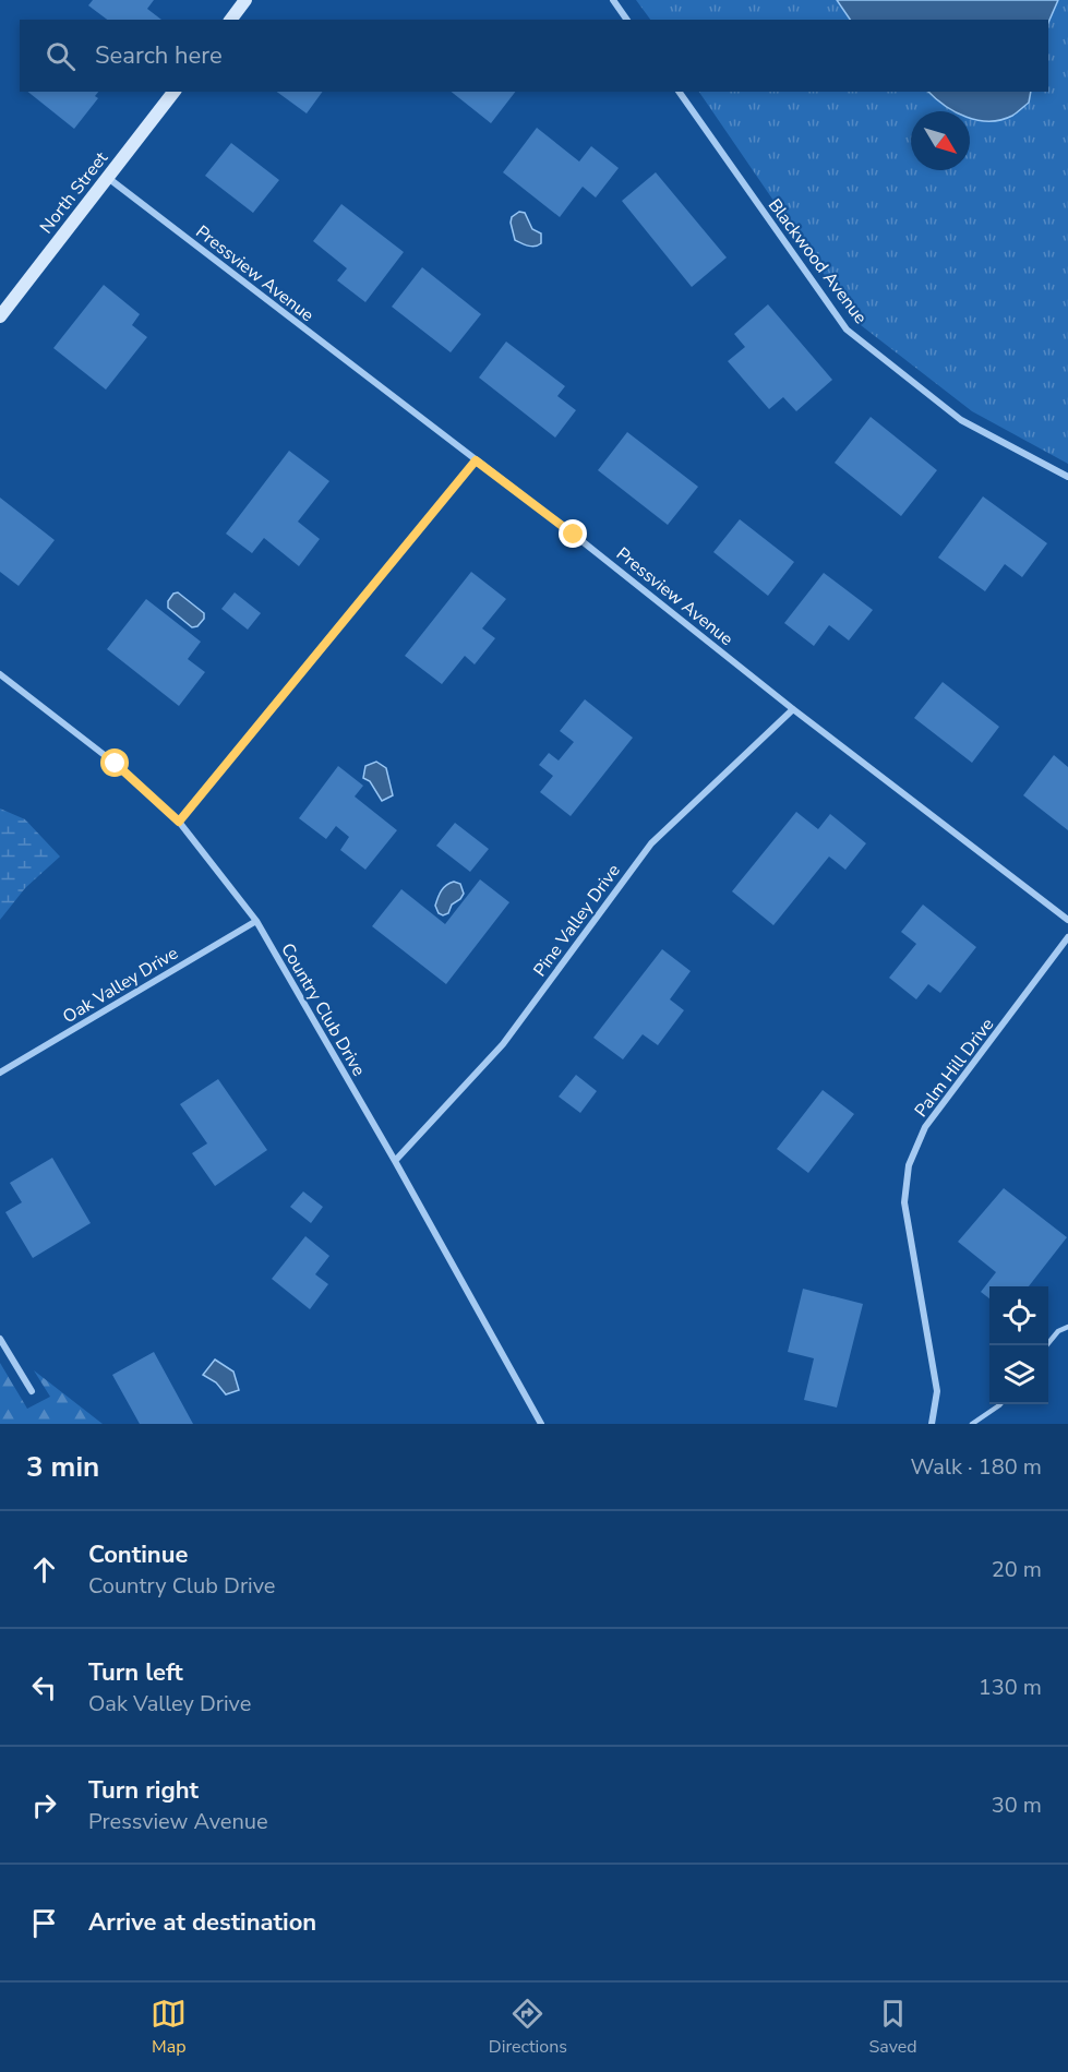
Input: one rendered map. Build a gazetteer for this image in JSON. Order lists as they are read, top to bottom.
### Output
{
  "streets": {
    "street": [
      "North Street",
      "Blackwood Avenue",
      "Pressview Avenue",
      "Pine Valley Drive",
      "Oak Valley Drive",
      "Country Club Drive",
      "Palm Hill Drive"
    ]
  },
  "crossings": [
    ["North Street", "Pressview Avenue"],
    ["Pressview Avenue", "Pine Valley Drive"],
    ["Pine Valley Drive", "Country Club Drive"],
    ["Oak Valley Drive", "Country Club Drive"]
  ],
  "north": "bottom right",
  "page": {
    "search": "Search here",
    "heading": ["3 min", "Walk · 180 m"],
    "list": [
      ["Continue", "Country Club Drive", "20 m"],
      ["Turn left", "Oak Valley Drive", "130 m"],
      ["Turn right", "Pressview Avenue", "30 m"],
      "Arrive at destination"
    ],
    "nav": ["Map", "Directions", "Saved"]
  }
}
